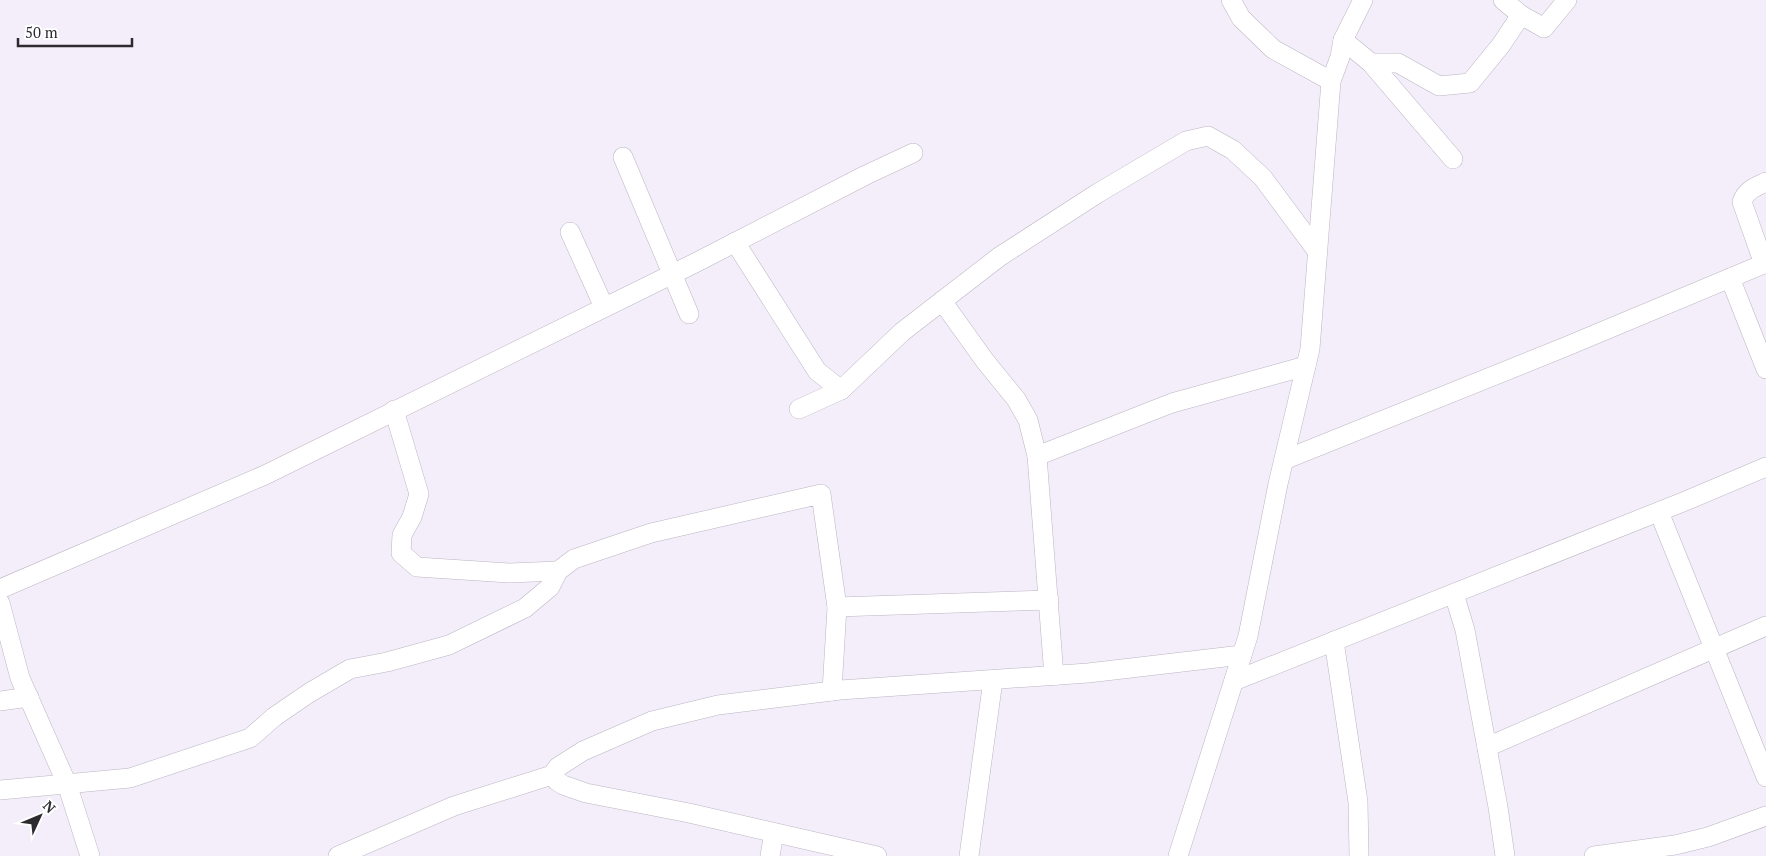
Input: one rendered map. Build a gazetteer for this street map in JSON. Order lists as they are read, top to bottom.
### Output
{
  "scale_bar": "50 m",
  "north": "top right"
}
